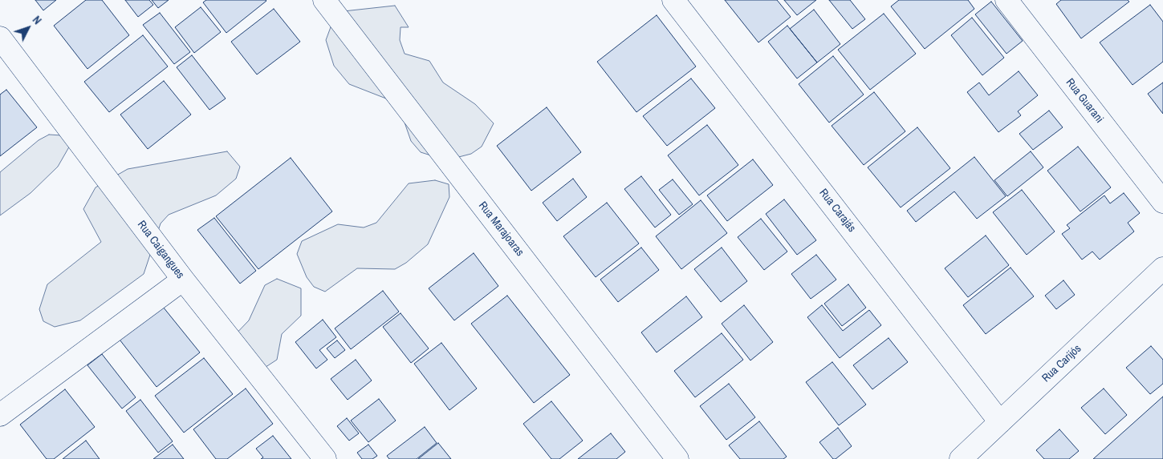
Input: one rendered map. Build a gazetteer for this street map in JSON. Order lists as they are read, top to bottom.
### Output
{
  "streets": {
    "street": [
      "Rua Guarani",
      "Rua Carajás",
      "Rua Marajoaras",
      "Rua Caigangues",
      "Rua Carijós"
    ]
  },
  "crossings": [
    ["Rua Carajás", "Rua Carijós"]
  ],
  "north": "top right"
}
